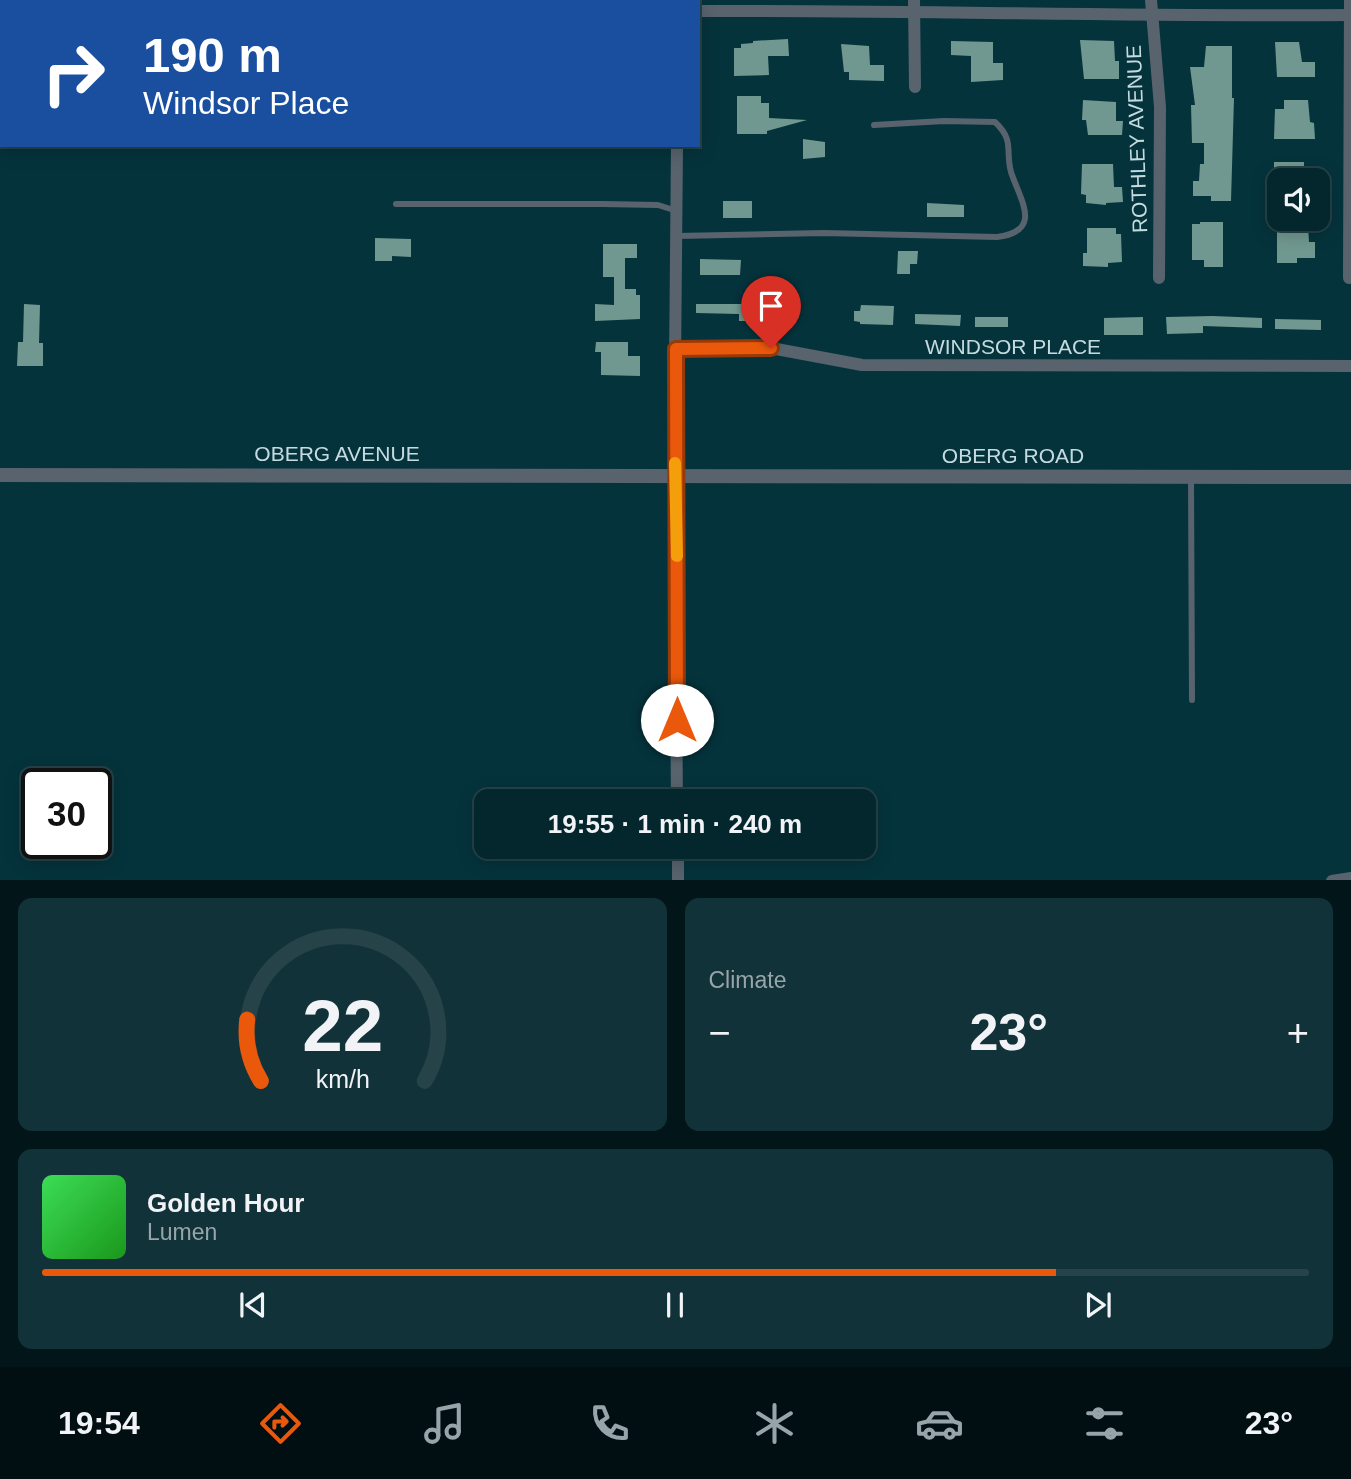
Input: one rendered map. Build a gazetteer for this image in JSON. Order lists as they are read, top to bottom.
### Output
{
  "streets": {
    "street": [
      "ROTHLEY AVENUE",
      "WINDSOR PLACE",
      "OBERG AVENUE",
      "OBERG ROAD"
    ]
  },
  "crossings": [
    ["OBERG AVENUE", "OBERG ROAD"]
  ],
  "page": {
    "turn": ["190 m", "Windsor Place"],
    "limit": "30",
    "trip": "19:55 · 1 min · 240 m",
    "tile": "Climate",
    "heat": ["−", "23°", "+"],
    "song": ["Golden Hour", "Lumen"],
    "tabs": ["19:54", "23°"],
    "gauge": ["22", "km/h"]
  }
}
